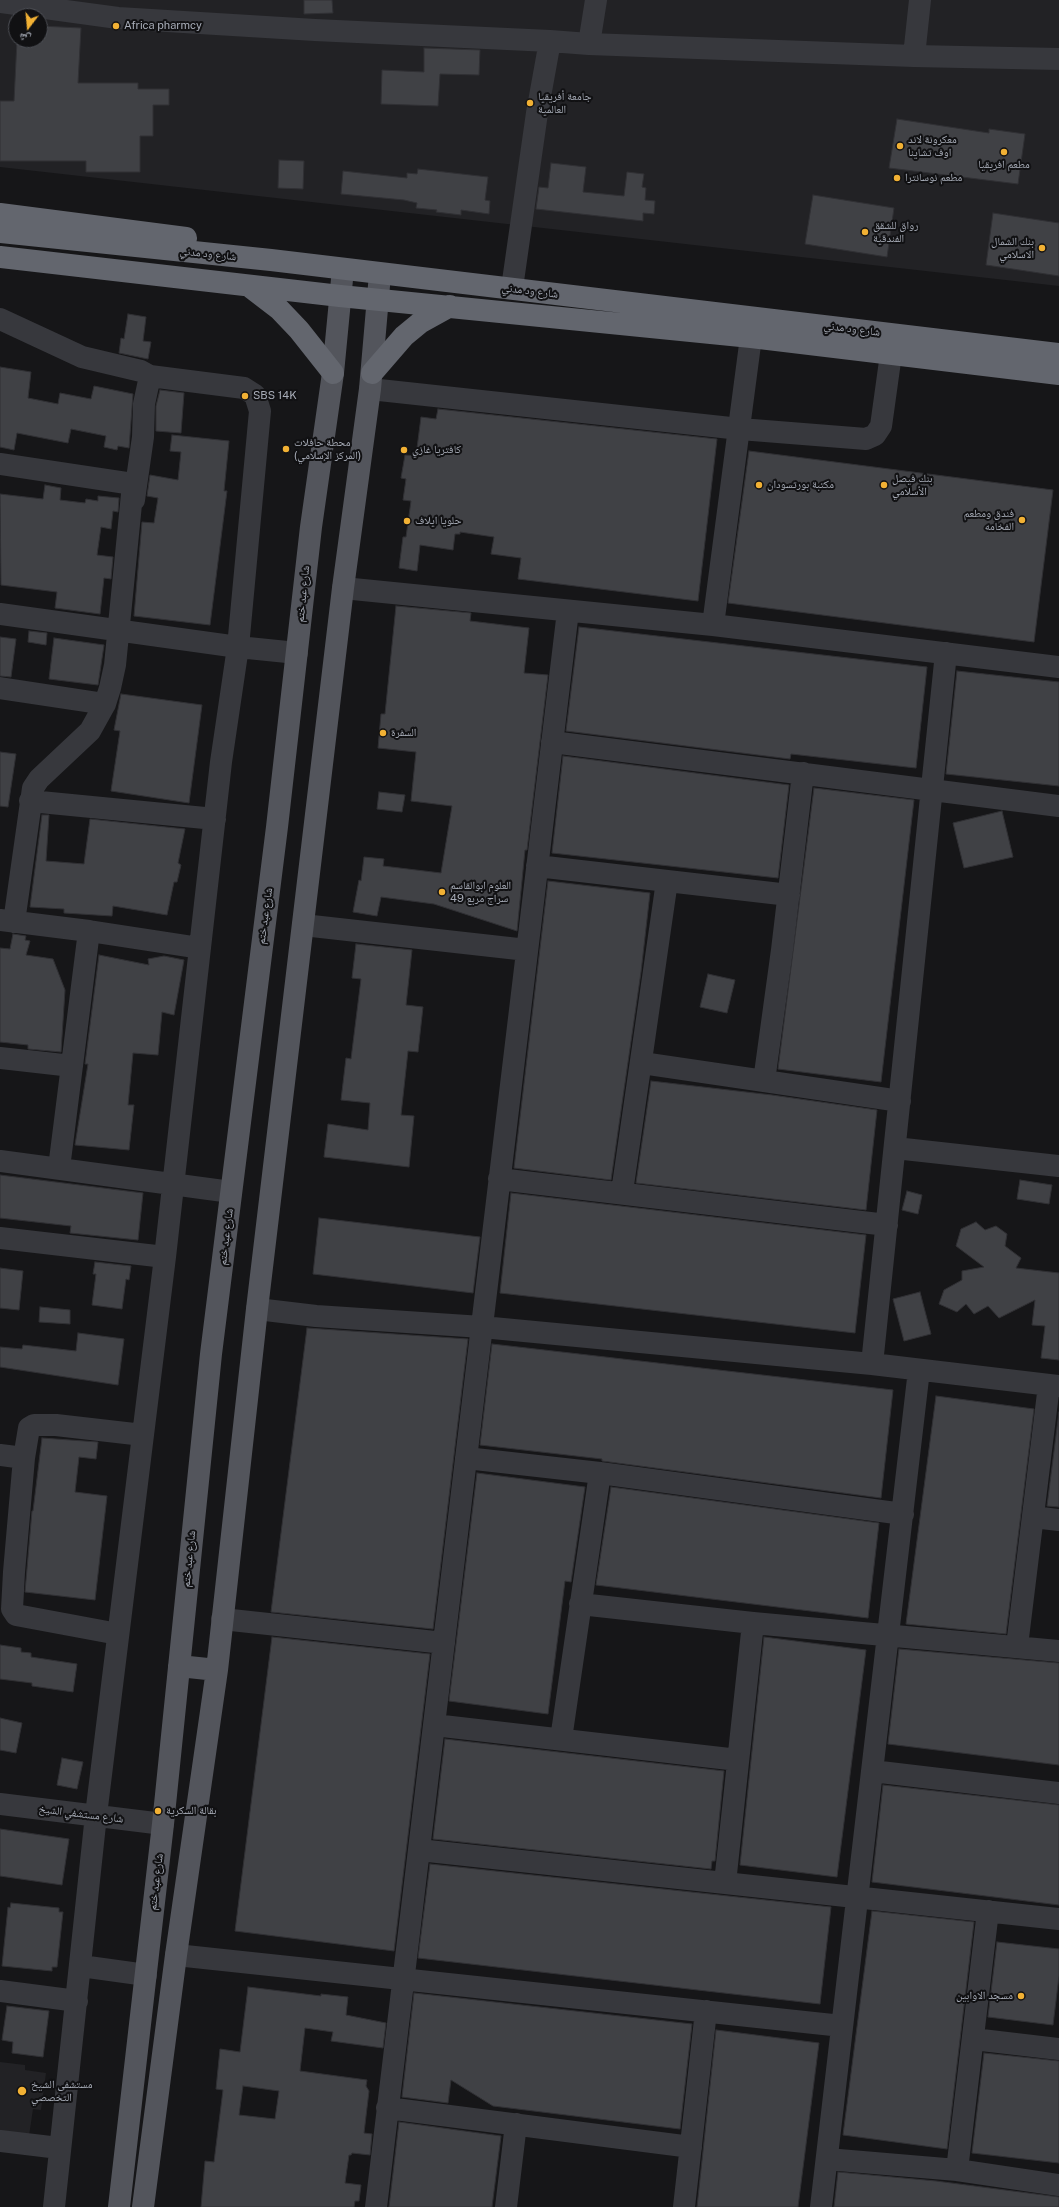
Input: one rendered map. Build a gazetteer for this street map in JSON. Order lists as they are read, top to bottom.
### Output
{
  "streets": {
    "highway": ["شارع ود مدني"],
    "main road": ["شارع عبد ختم"],
    "street": ["شارع مستشفي الشيخ"]
  },
  "crossings": [
    ["شارع ود مدني", "شارع عبد ختم"],
    ["شارع عبد ختم", "شارع مستشفي الشيخ"]
  ],
  "places": [
    "Africa pharmcy",
    "جامعة أفريقيا العالمية",
    "معكرونة لاند اوف تشاينا",
    "مطعم افريقيا",
    "مطعم نوسانترا",
    "رواق للشقق الفندقية",
    "بنك الشمال الاسلامي",
    "SBS 14K",
    "محطة حافلات (المركز الإسلامي)",
    "كافتريا غازي",
    "مكتبة بورتسودان",
    "بنك فيصل الأسلامي",
    "فندق ومطعم الفخامه",
    "حلويا ايلاف",
    "السفرة",
    "العلوم ابوالقاسم سراج مربع 49",
    "بقالة السكرية",
    "مسجد الاوابين",
    "مستشفى الشيخ التخصصي"
  ],
  "north": "bottom"
}
